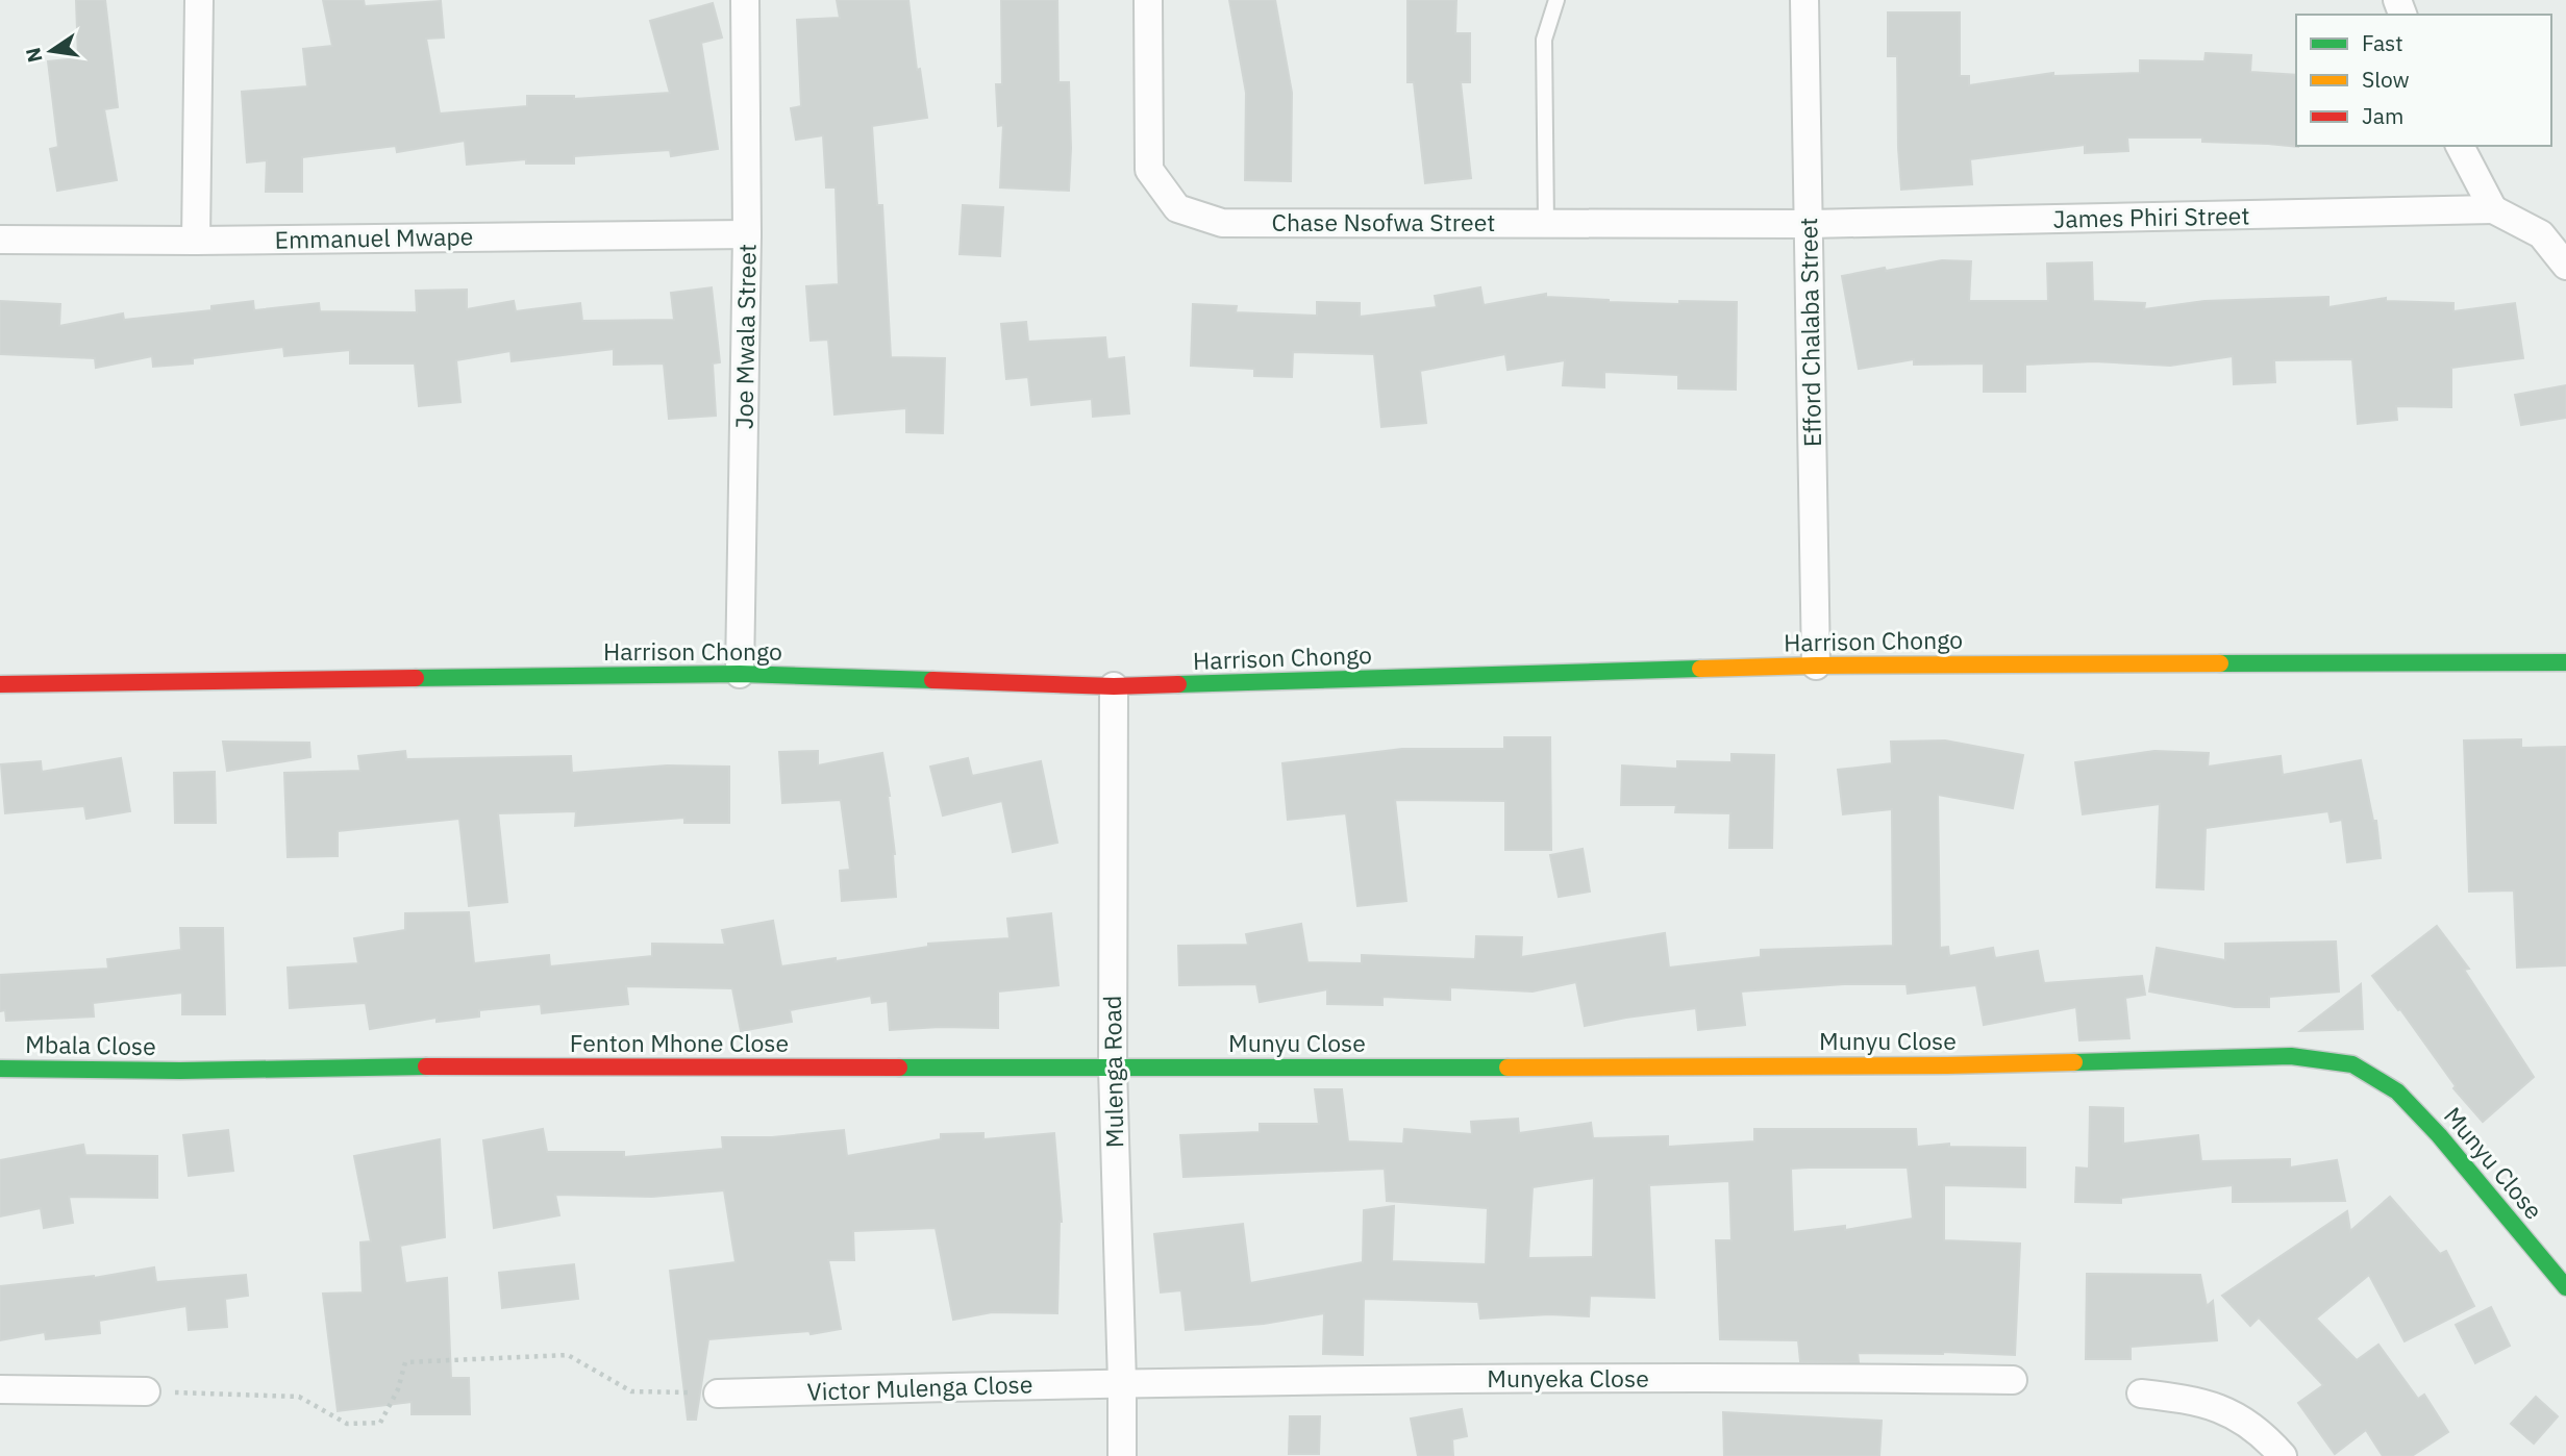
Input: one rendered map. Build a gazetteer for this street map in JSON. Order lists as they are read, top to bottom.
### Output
{
  "streets": {
    "street": [
      "James Phiri Street",
      "Chase Nsofwa Street",
      "Emmanuel Mwape",
      "Efford Chalaba Street",
      "Joe Mwala Street",
      "Harrison Chongo",
      "Munyu Close",
      "Fenton Mhone Close",
      "Mbala Close",
      "Mulenga Road",
      "Munyeka Close",
      "Victor Mulenga Close"
    ]
  },
  "crossings": [
    ["James Phiri Street", "Chase Nsofwa Street"],
    ["James Phiri Street", "Efford Chalaba Street"],
    ["Chase Nsofwa Street", "Efford Chalaba Street"],
    ["Emmanuel Mwape", "Joe Mwala Street"],
    ["Efford Chalaba Street", "Harrison Chongo"],
    ["Joe Mwala Street", "Harrison Chongo"],
    ["Harrison Chongo", "Mulenga Road"],
    ["Munyu Close", "Fenton Mhone Close"],
    ["Munyu Close", "Mulenga Road"],
    ["Fenton Mhone Close", "Mbala Close"],
    ["Fenton Mhone Close", "Mulenga Road"],
    ["Mulenga Road", "Munyeka Close"],
    ["Mulenga Road", "Victor Mulenga Close"],
    ["Munyeka Close", "Victor Mulenga Close"]
  ],
  "legend": ["Fast", "Slow", "Jam"],
  "north": "left"
}
